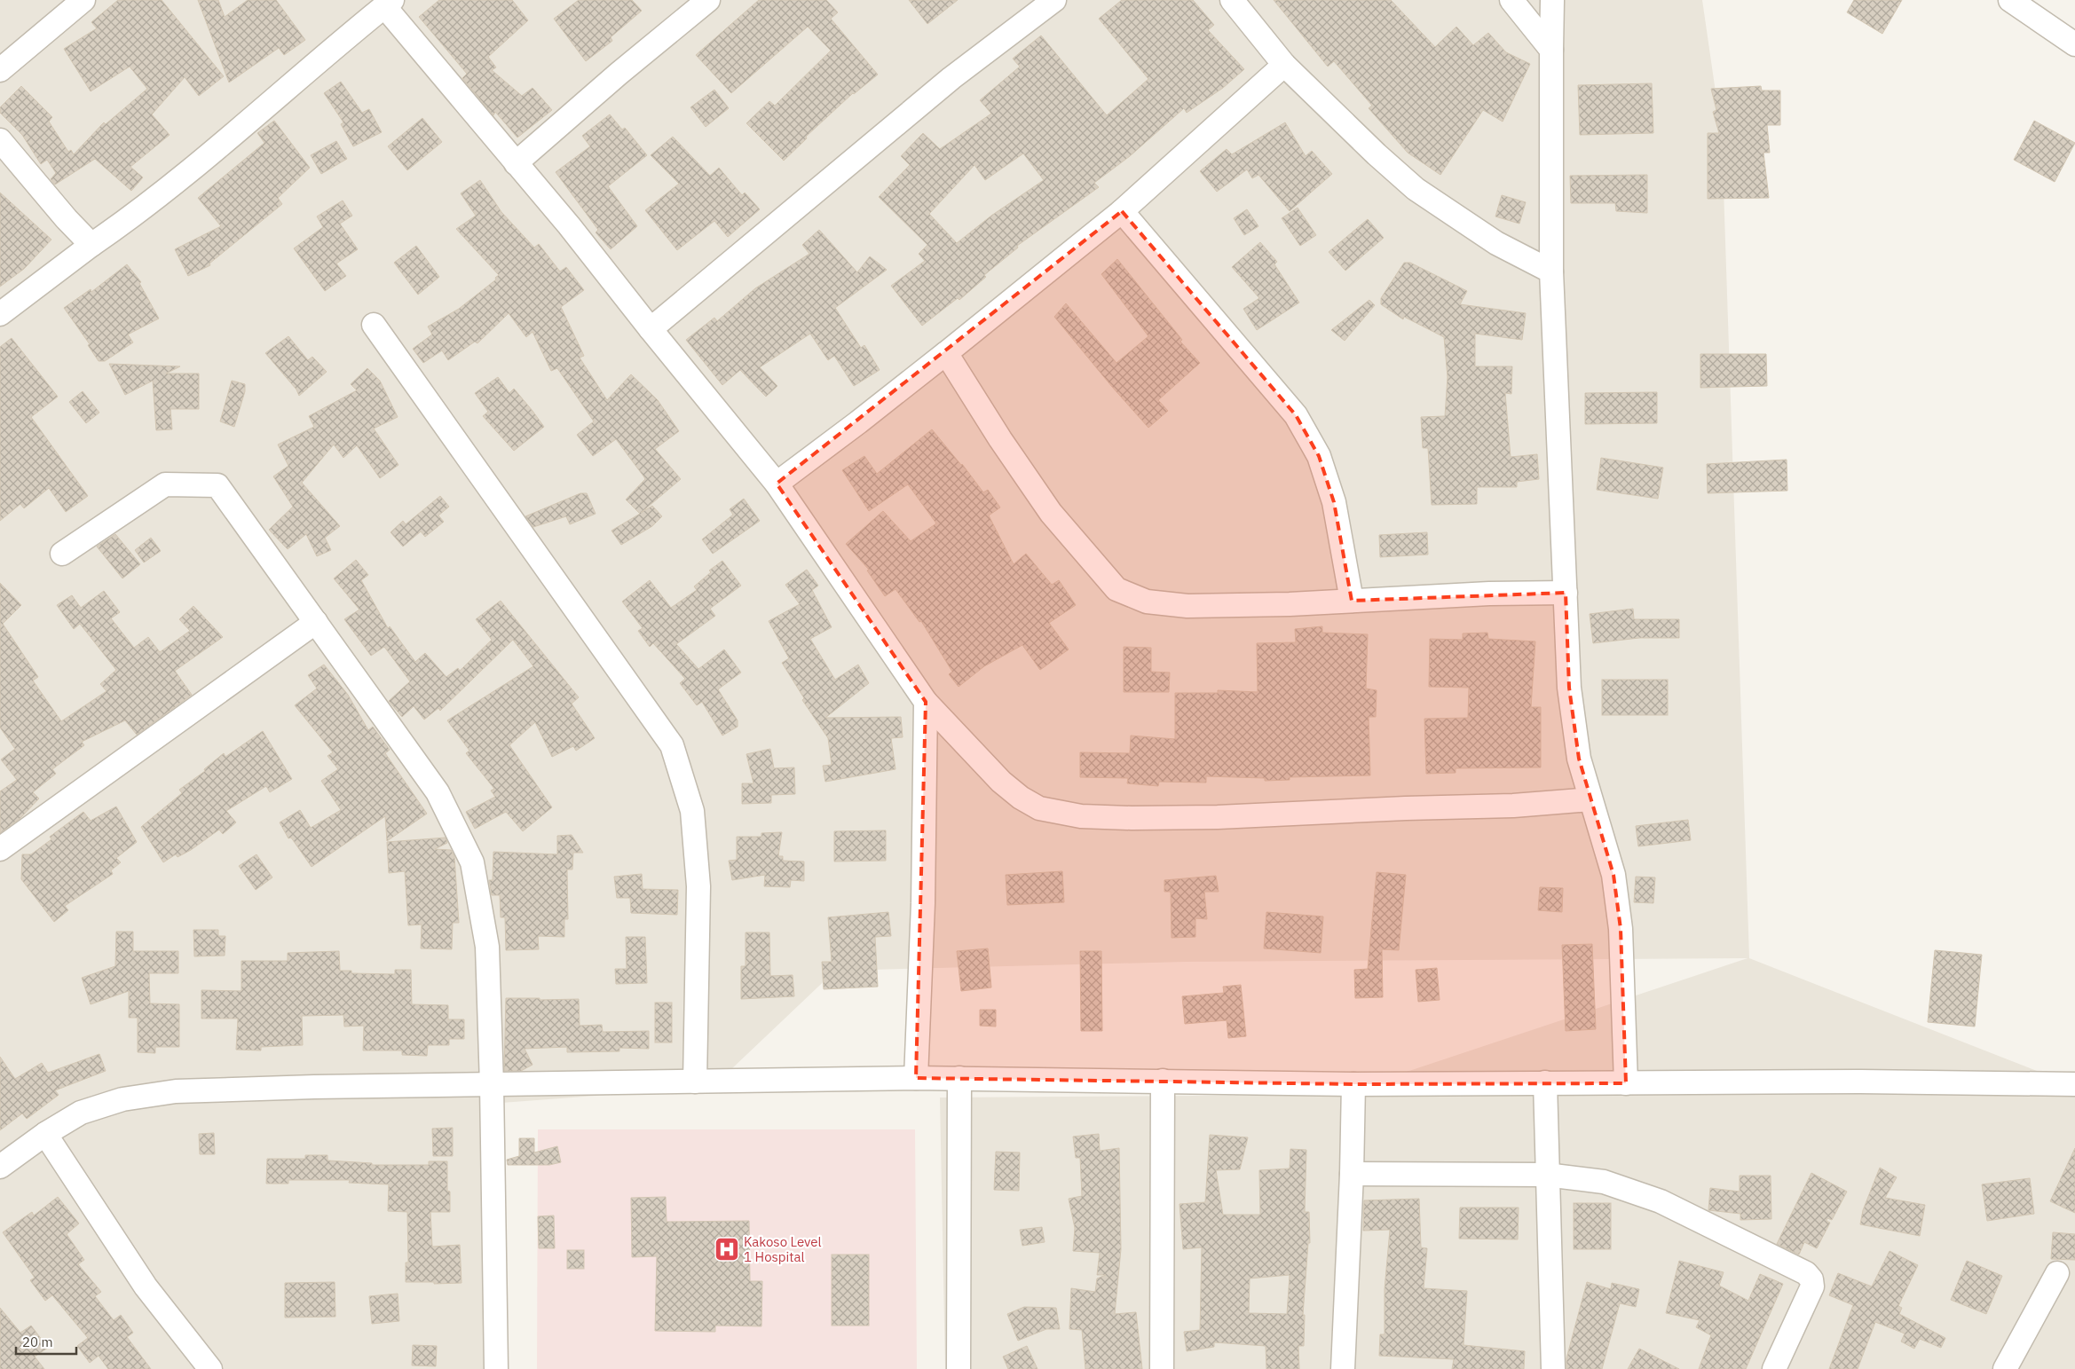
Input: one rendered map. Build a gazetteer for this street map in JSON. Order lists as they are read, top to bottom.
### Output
{
  "places": {
    "hospital": ["Kakoso Level 1 Hospital"]
  },
  "scale_bar": "20 m"
}
